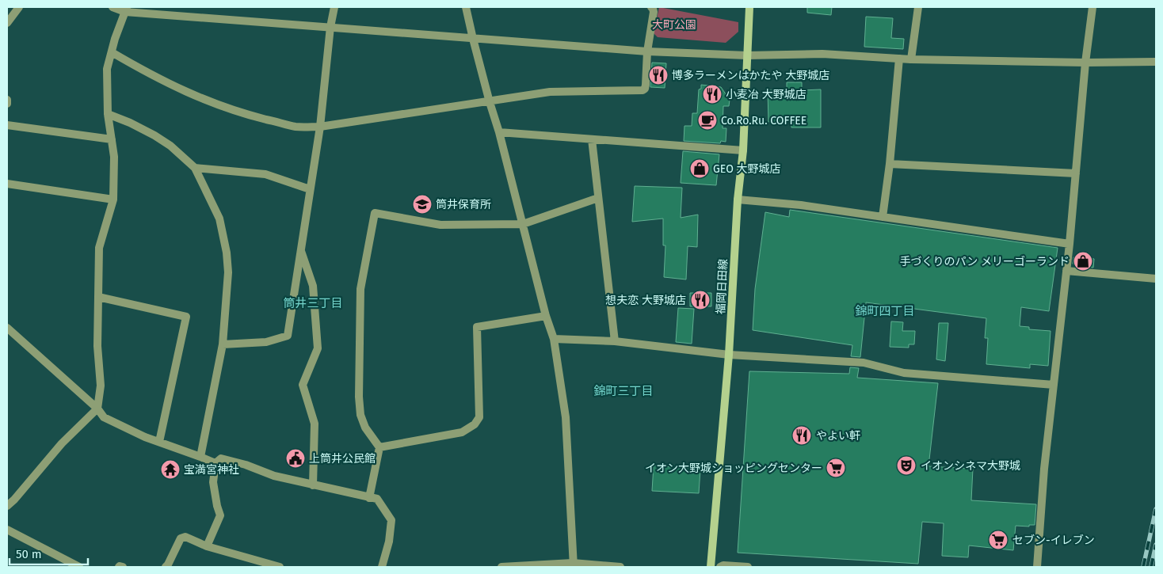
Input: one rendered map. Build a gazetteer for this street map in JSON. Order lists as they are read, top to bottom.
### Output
{
  "streets": {
    "main road": ["福岡日田線"]
  },
  "districts": ["筒井三丁目", "錦町四丁目", "錦町三丁目"],
  "parks": ["大町公園"],
  "places": {
    "restaurant": [
      "博多ラーメンはかたや 大野城店",
      "小麦冶 大野城店",
      "想夫恋 大野城店",
      "やよい軒"
    ],
    "cafe": ["Co.Ro.Ru. COFFEE"],
    "shop": ["GEO 大野城店", "手づくりのパン メリーゴーランド"],
    "school or university": ["筒井保育所"],
    "public building": ["上筒井公民館"],
    "theatre": ["イオンシネマ大野城"],
    "supermarket": ["イオン大野城ショッピングセンター", "セブン-イレブン"],
    "temple": ["宝満宮神社"]
  },
  "scale_bar": "50 m"
}
